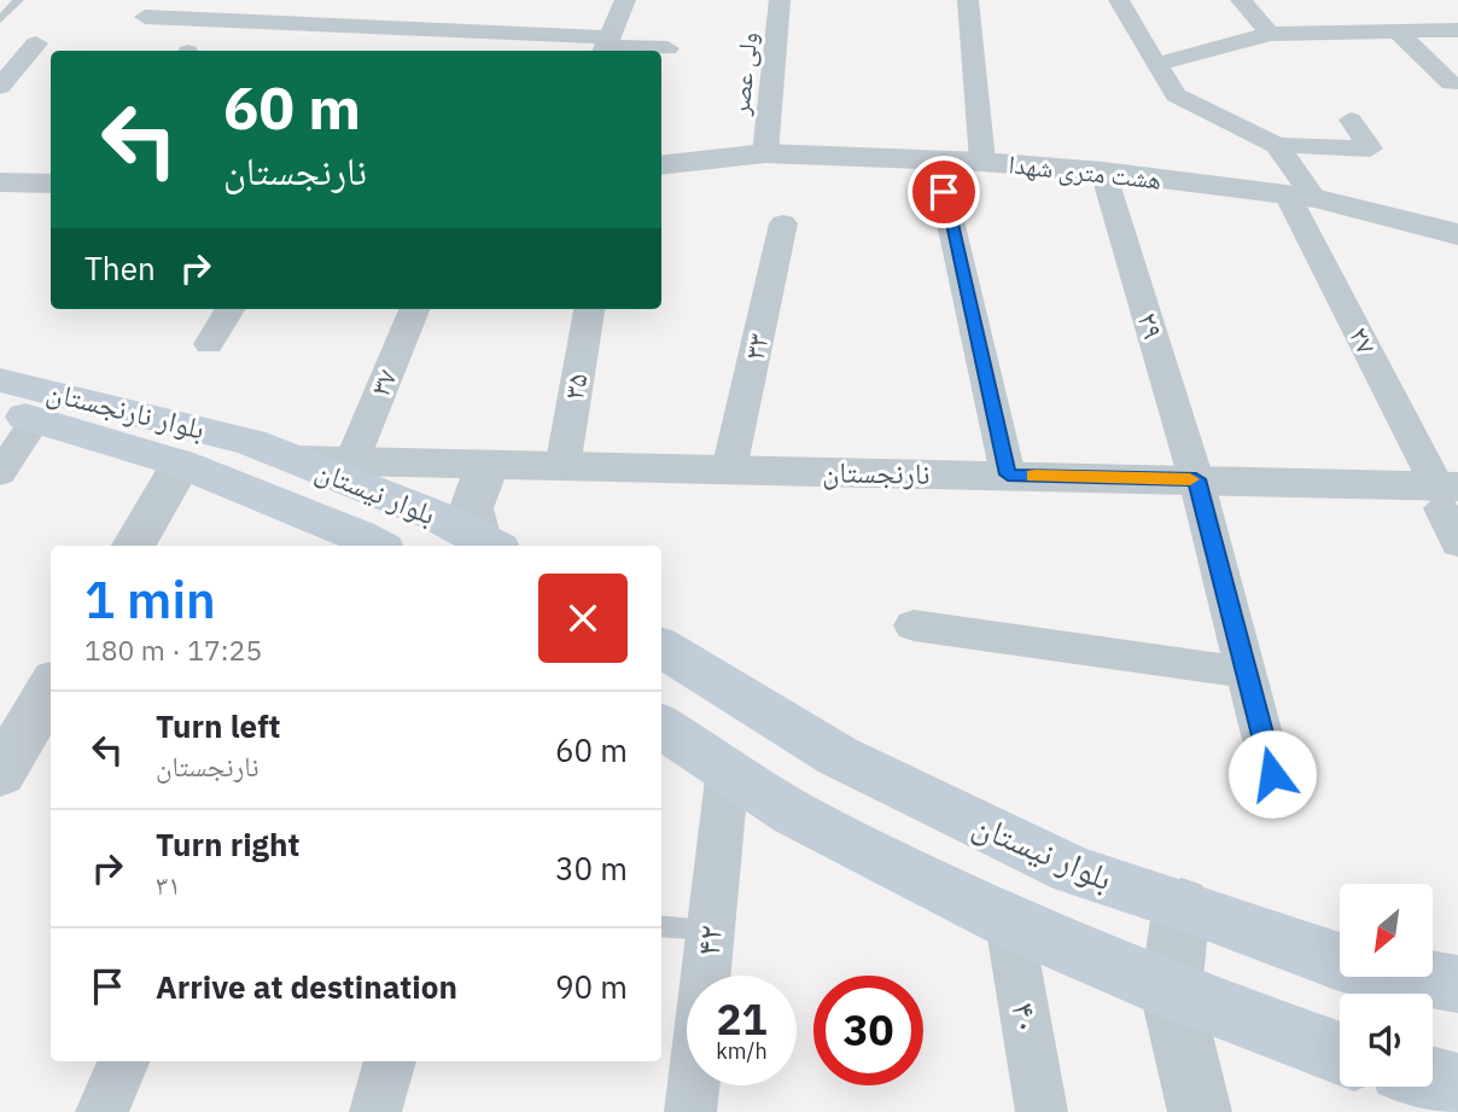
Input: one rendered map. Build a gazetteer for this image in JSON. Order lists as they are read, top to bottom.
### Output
{
  "streets": {
    "main road": ["بلوار نارنجستان", "بلوار نیستان"],
    "street": [
      "ولی عصر",
      "هشت متری شهدا",
      "۲۹",
      "۲۷",
      "۳۳",
      "۳۷",
      "۳۵",
      "نارنجستان",
      "۴۲",
      "۴۰"
    ]
  },
  "crossings": [
    ["ولی عصر", "هشت متری شهدا"],
    ["هشت متری شهدا", "۲۹"],
    ["هشت متری شهدا", "۲۷"],
    ["۲۹", "نارنجستان"],
    ["۲۷", "نارنجستان"],
    ["۳۳", "نارنجستان"],
    ["۳۷", "نارنجستان"],
    ["۳۵", "نارنجستان"],
    ["بلوار نارنجستان", "بلوار نیستان"],
    ["نارنجستان", "بلوار نیستان"]
  ],
  "north": "bottom left",
  "page": {
    "turn": ["60 m", "نارنجستان"],
    "then": "Then",
    "heading": ["1 min", "180 m · 17:25"],
    "list": [
      {
        "name": "Turn left",
        "note": "نارنجستان",
        "value": "60 m"
      },
      {
        "name": "Turn right",
        "note": "۳۱",
        "value": "30 m"
      },
      {
        "name": "Arrive at destination",
        "value": "90 m"
      }
    ],
    "speed": "21 km/h",
    "limit": "30"
  }
}
